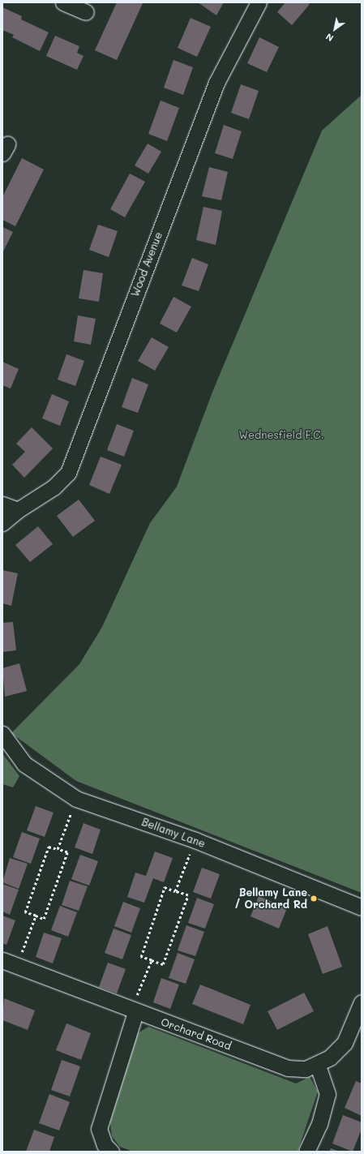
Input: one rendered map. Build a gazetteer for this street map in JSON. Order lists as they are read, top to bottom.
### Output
{
  "streets": {
    "street": ["Wood Avenue", "Bellamy Lane", "Orchard Road"]
  },
  "parks": ["Wednesfield F.C."],
  "places": ["Bellamy Lane / Orchard Rd"],
  "north": "bottom left"
}
